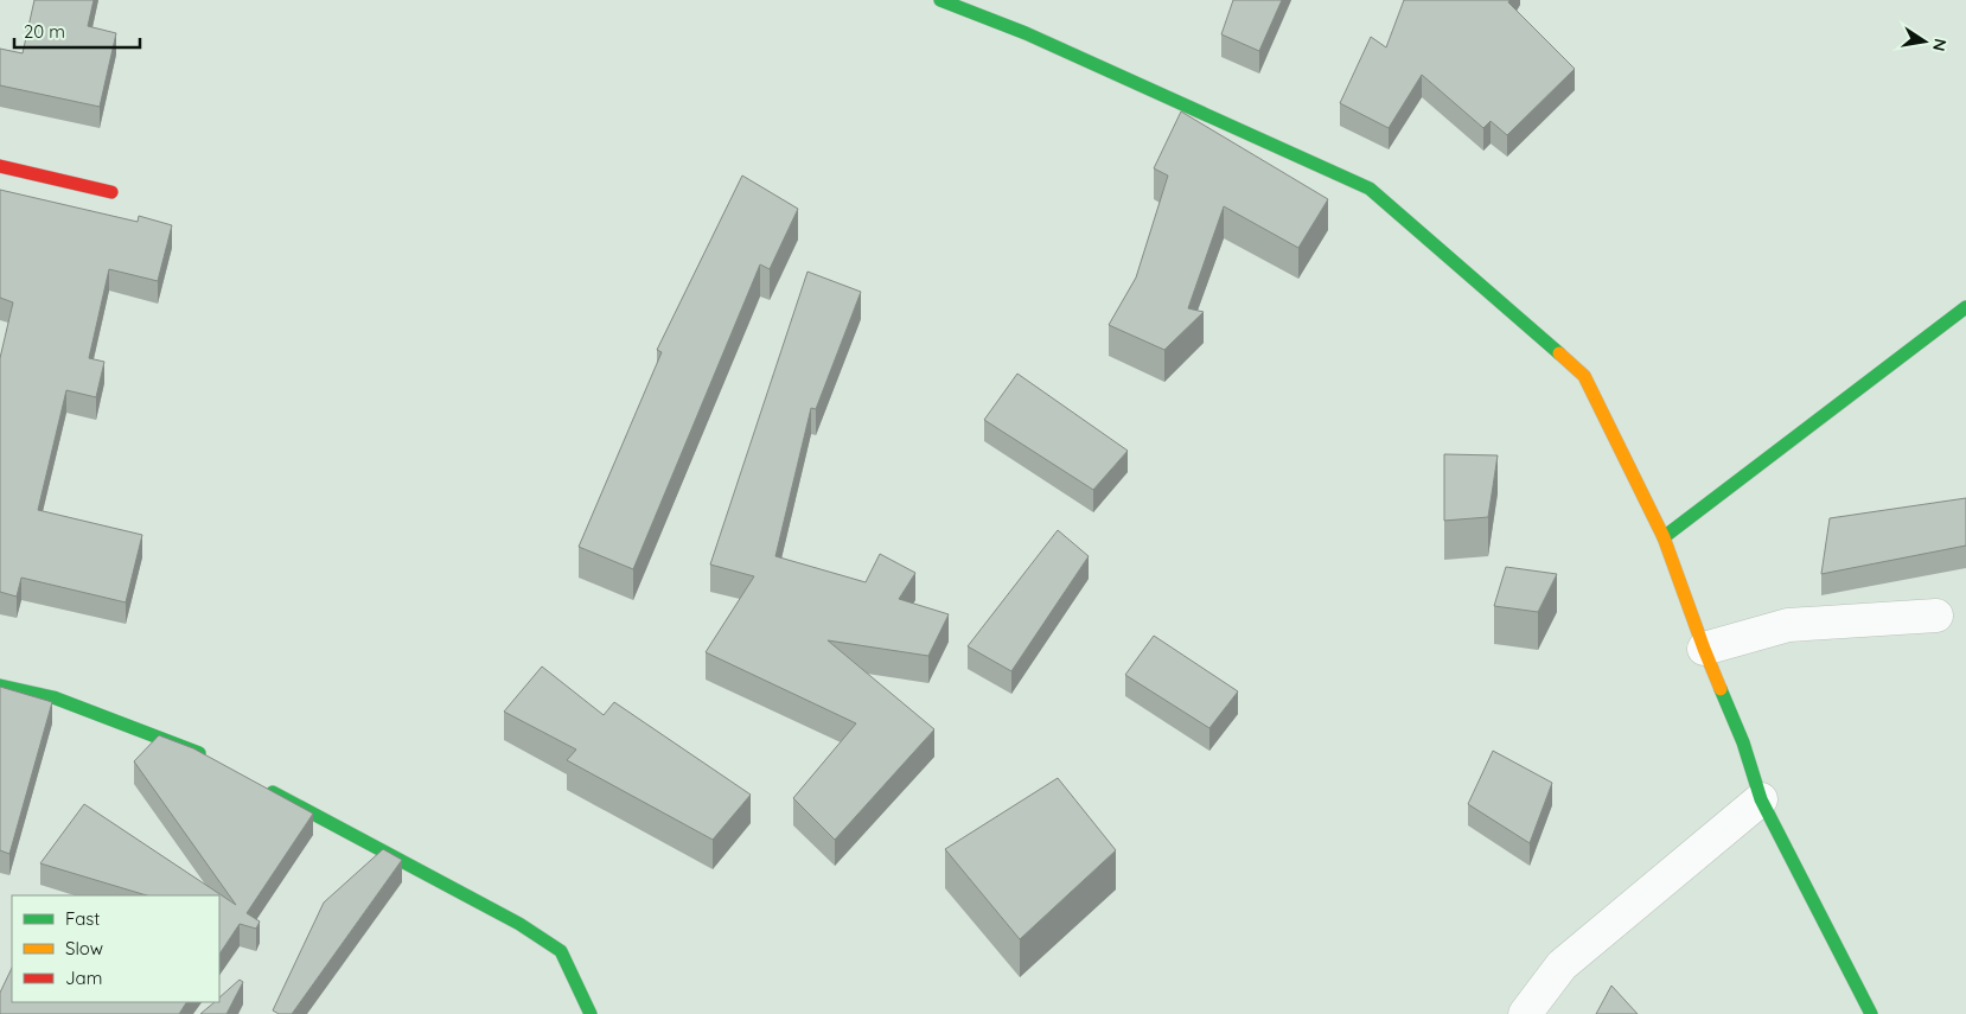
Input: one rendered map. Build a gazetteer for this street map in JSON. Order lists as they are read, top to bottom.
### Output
{
  "legend": ["Fast", "Slow", "Jam"],
  "scale_bar": "20 m",
  "north": "right"
}
